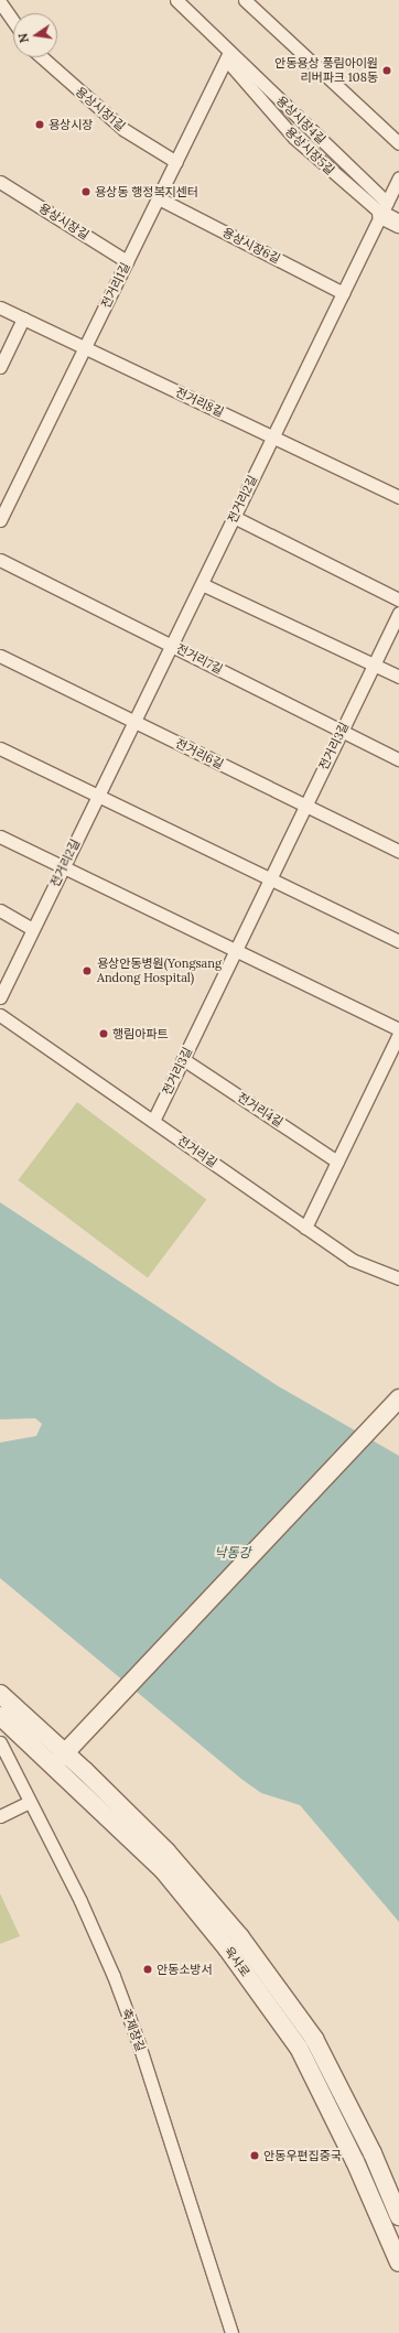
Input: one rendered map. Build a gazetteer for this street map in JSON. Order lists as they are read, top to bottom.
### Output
{
  "streets": {
    "street": [
      "용상시장1길",
      "용상시장4길",
      "용상시장5길",
      "용상시장길",
      "용상시장6길",
      "전거리1길",
      "전거리8길",
      "전거리2길",
      "전거리7길",
      "전거리3길",
      "전거리6길",
      "전거리4길",
      "전거리길",
      "육사로",
      "축제장길"
    ]
  },
  "crossings": [
    ["용상시장1길", "전거리1길"],
    ["용상시장4길", "용상시장5길"],
    ["용상시장4길", "전거리1길"],
    ["용상시장4길", "전거리2길"],
    ["용상시장5길", "전거리1길"],
    ["용상시장5길", "전거리2길"],
    ["용상시장길", "전거리1길"],
    ["용상시장6길", "전거리1길"],
    ["용상시장6길", "전거리2길"],
    ["전거리1길", "전거리8길"],
    ["전거리8길", "전거리2길"],
    ["전거리2길", "전거리7길"],
    ["전거리2길", "전거리6길"],
    ["전거리7길", "전거리3길"],
    ["전거리3길", "전거리6길"],
    ["전거리3길", "전거리4길"],
    ["전거리3길", "전거리길"]
  ],
  "water": ["낙동강"],
  "places": [
    "안동용상 풍림아이원 리버파크 108동",
    "용상시장",
    "용상동 행정복지센터",
    "용상안동병원(Yongsang Andong Hospital)",
    "행림아파트",
    "안동소방서",
    "안동우편집중국"
  ],
  "north": "left"
}
